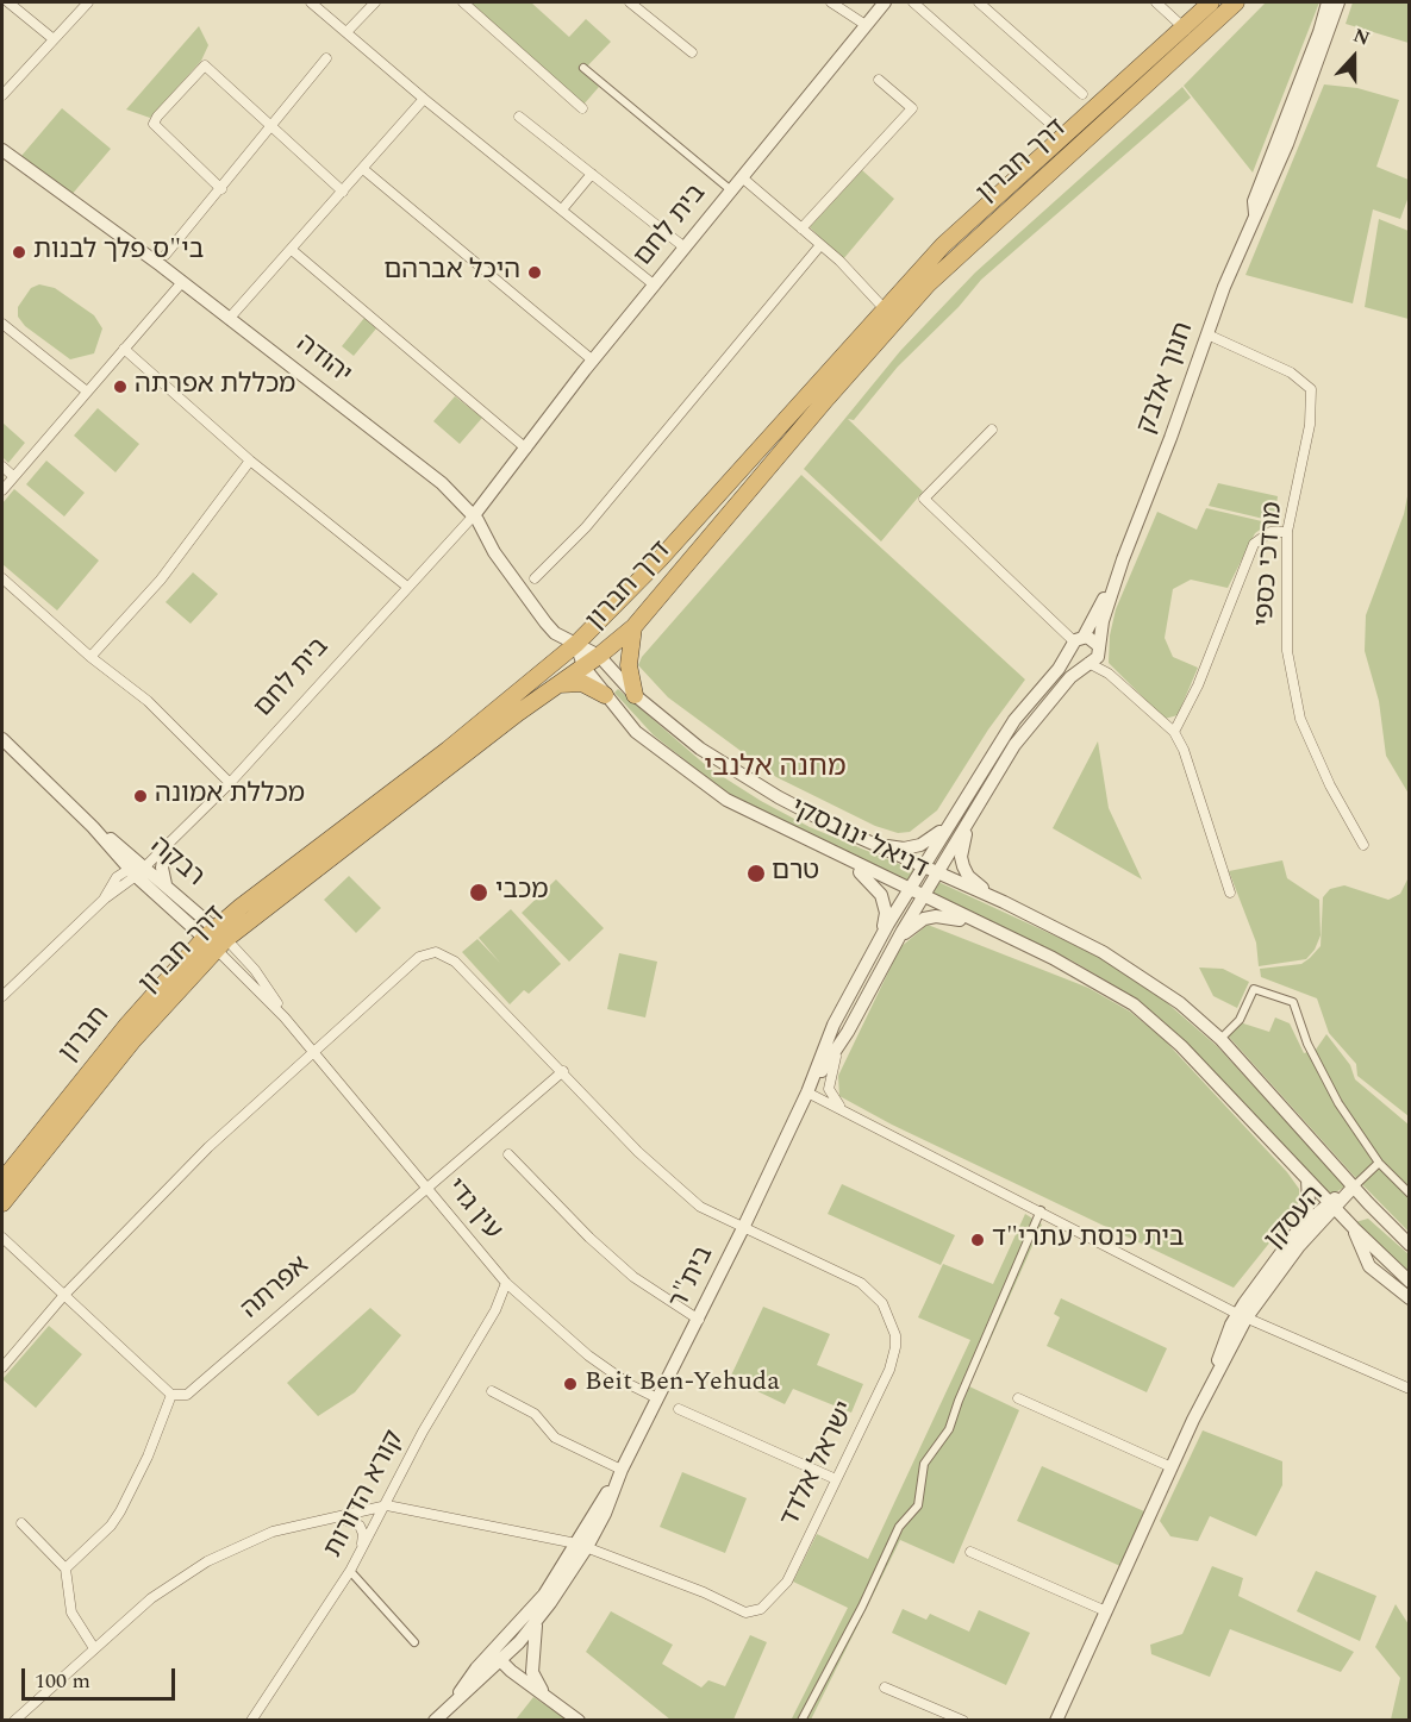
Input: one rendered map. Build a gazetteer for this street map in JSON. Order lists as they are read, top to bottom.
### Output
{
  "streets": {
    "highway": ["דרך חברון", "חברון"],
    "street": [
      "בית לחם",
      "יהודה",
      "חנוך אלבק",
      "מרדכי כספי",
      "דניאל ינובסקי",
      "רבקה",
      "עין גדי",
      "העסקן",
      "בית\"ר",
      "אפרתה",
      "ישראל אלדד",
      "קורא הדורות"
    ]
  },
  "crossings": [
    ["דרך חברון", "יהודה"],
    ["דרך חברון", "דניאל ינובסקי"],
    ["דרך חברון", "רבקה"],
    ["דרך חברון", "חברון"],
    ["דרך חברון", "עין גדי"],
    ["בית לחם", "יהודה"],
    ["בית לחם", "רבקה"],
    ["יהודה", "דניאל ינובסקי"],
    ["חנוך אלבק", "מרדכי כספי"],
    ["חנוך אלבק", "דניאל ינובסקי"],
    ["חנוך אלבק", "בית\"ר"],
    ["דניאל ינובסקי", "העסקן"],
    ["דניאל ינובסקי", "בית\"ר"],
    ["רבקה", "חברון"],
    ["רבקה", "עין גדי"],
    ["חברון", "עין גדי"],
    ["עין גדי", "בית\"ר"],
    ["עין גדי", "אפרתה"],
    ["עין גדי", "ישראל אלדד"],
    ["עין גדי", "קורא הדורות"],
    ["בית\"ר", "ישראל אלדד"],
    ["אפרתה", "ישראל אלדד"]
  ],
  "districts": ["מחנה אלנבי"],
  "places": [
    "בי\"ס פלך לבנות",
    "היכל אברהם",
    "מכללת אפרתה",
    "מכללת אמונה",
    "טרם",
    "מכבי",
    "בית כנסת עתרי\"ד",
    "Beit Ben-Yehuda"
  ],
  "scale_bar": "100 m",
  "north": "top"
}
